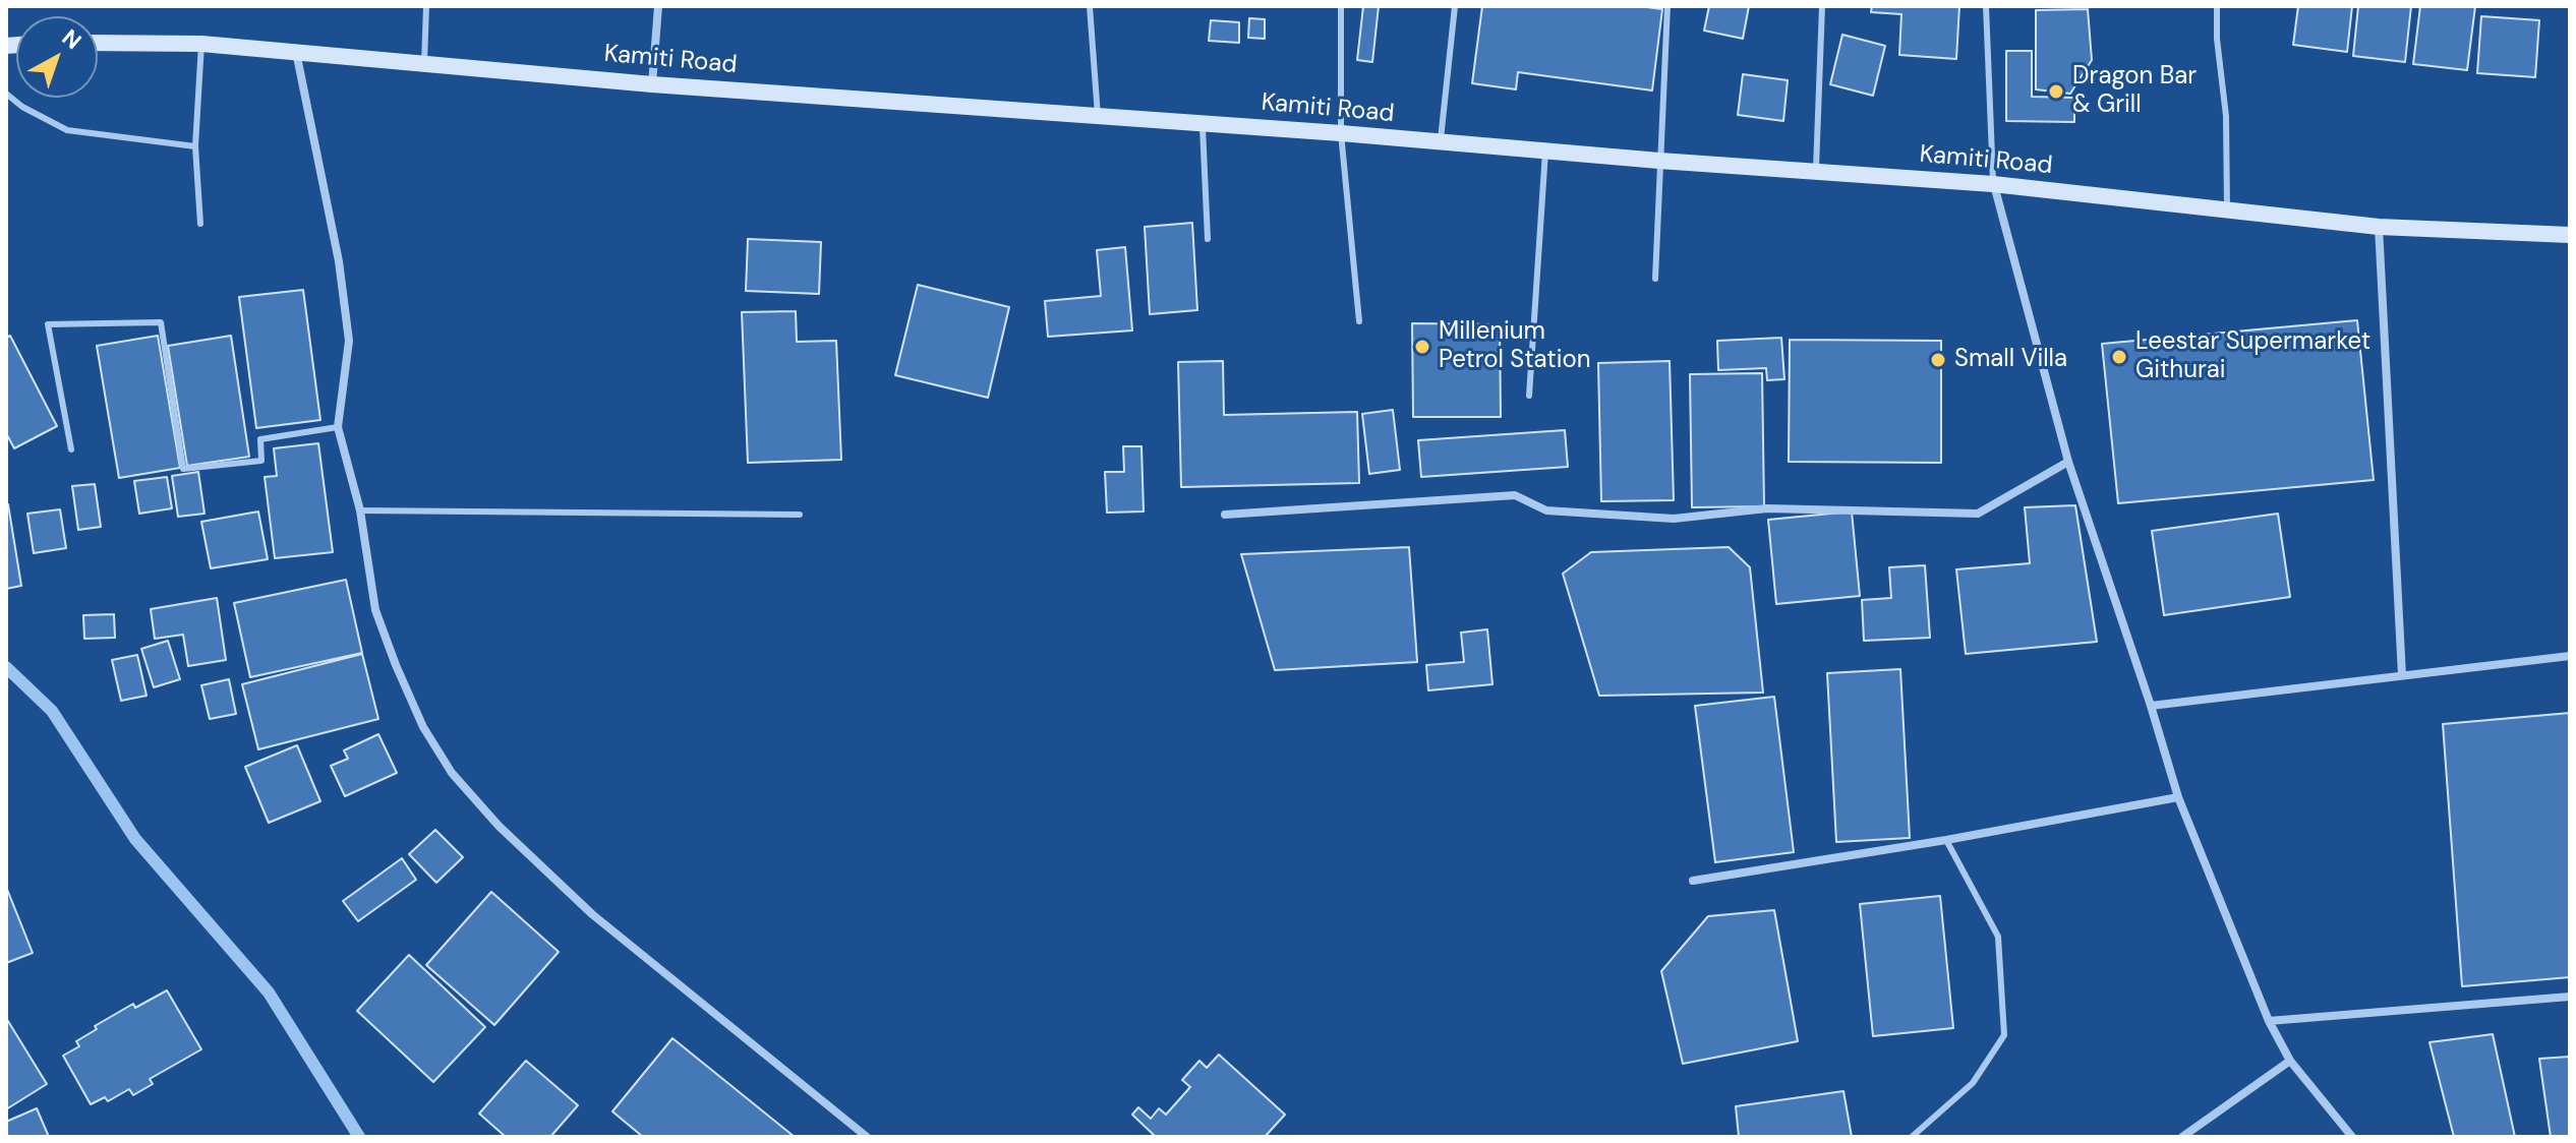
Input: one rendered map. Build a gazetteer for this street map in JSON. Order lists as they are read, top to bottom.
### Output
{
  "streets": {
    "main road": ["Kamiti Road"]
  },
  "places": [
    "Dragon Bar & Grill",
    "Millenium Petrol Station",
    "Leestar Supermarket Githurai",
    "Small Villa"
  ],
  "north": "top right"
}
